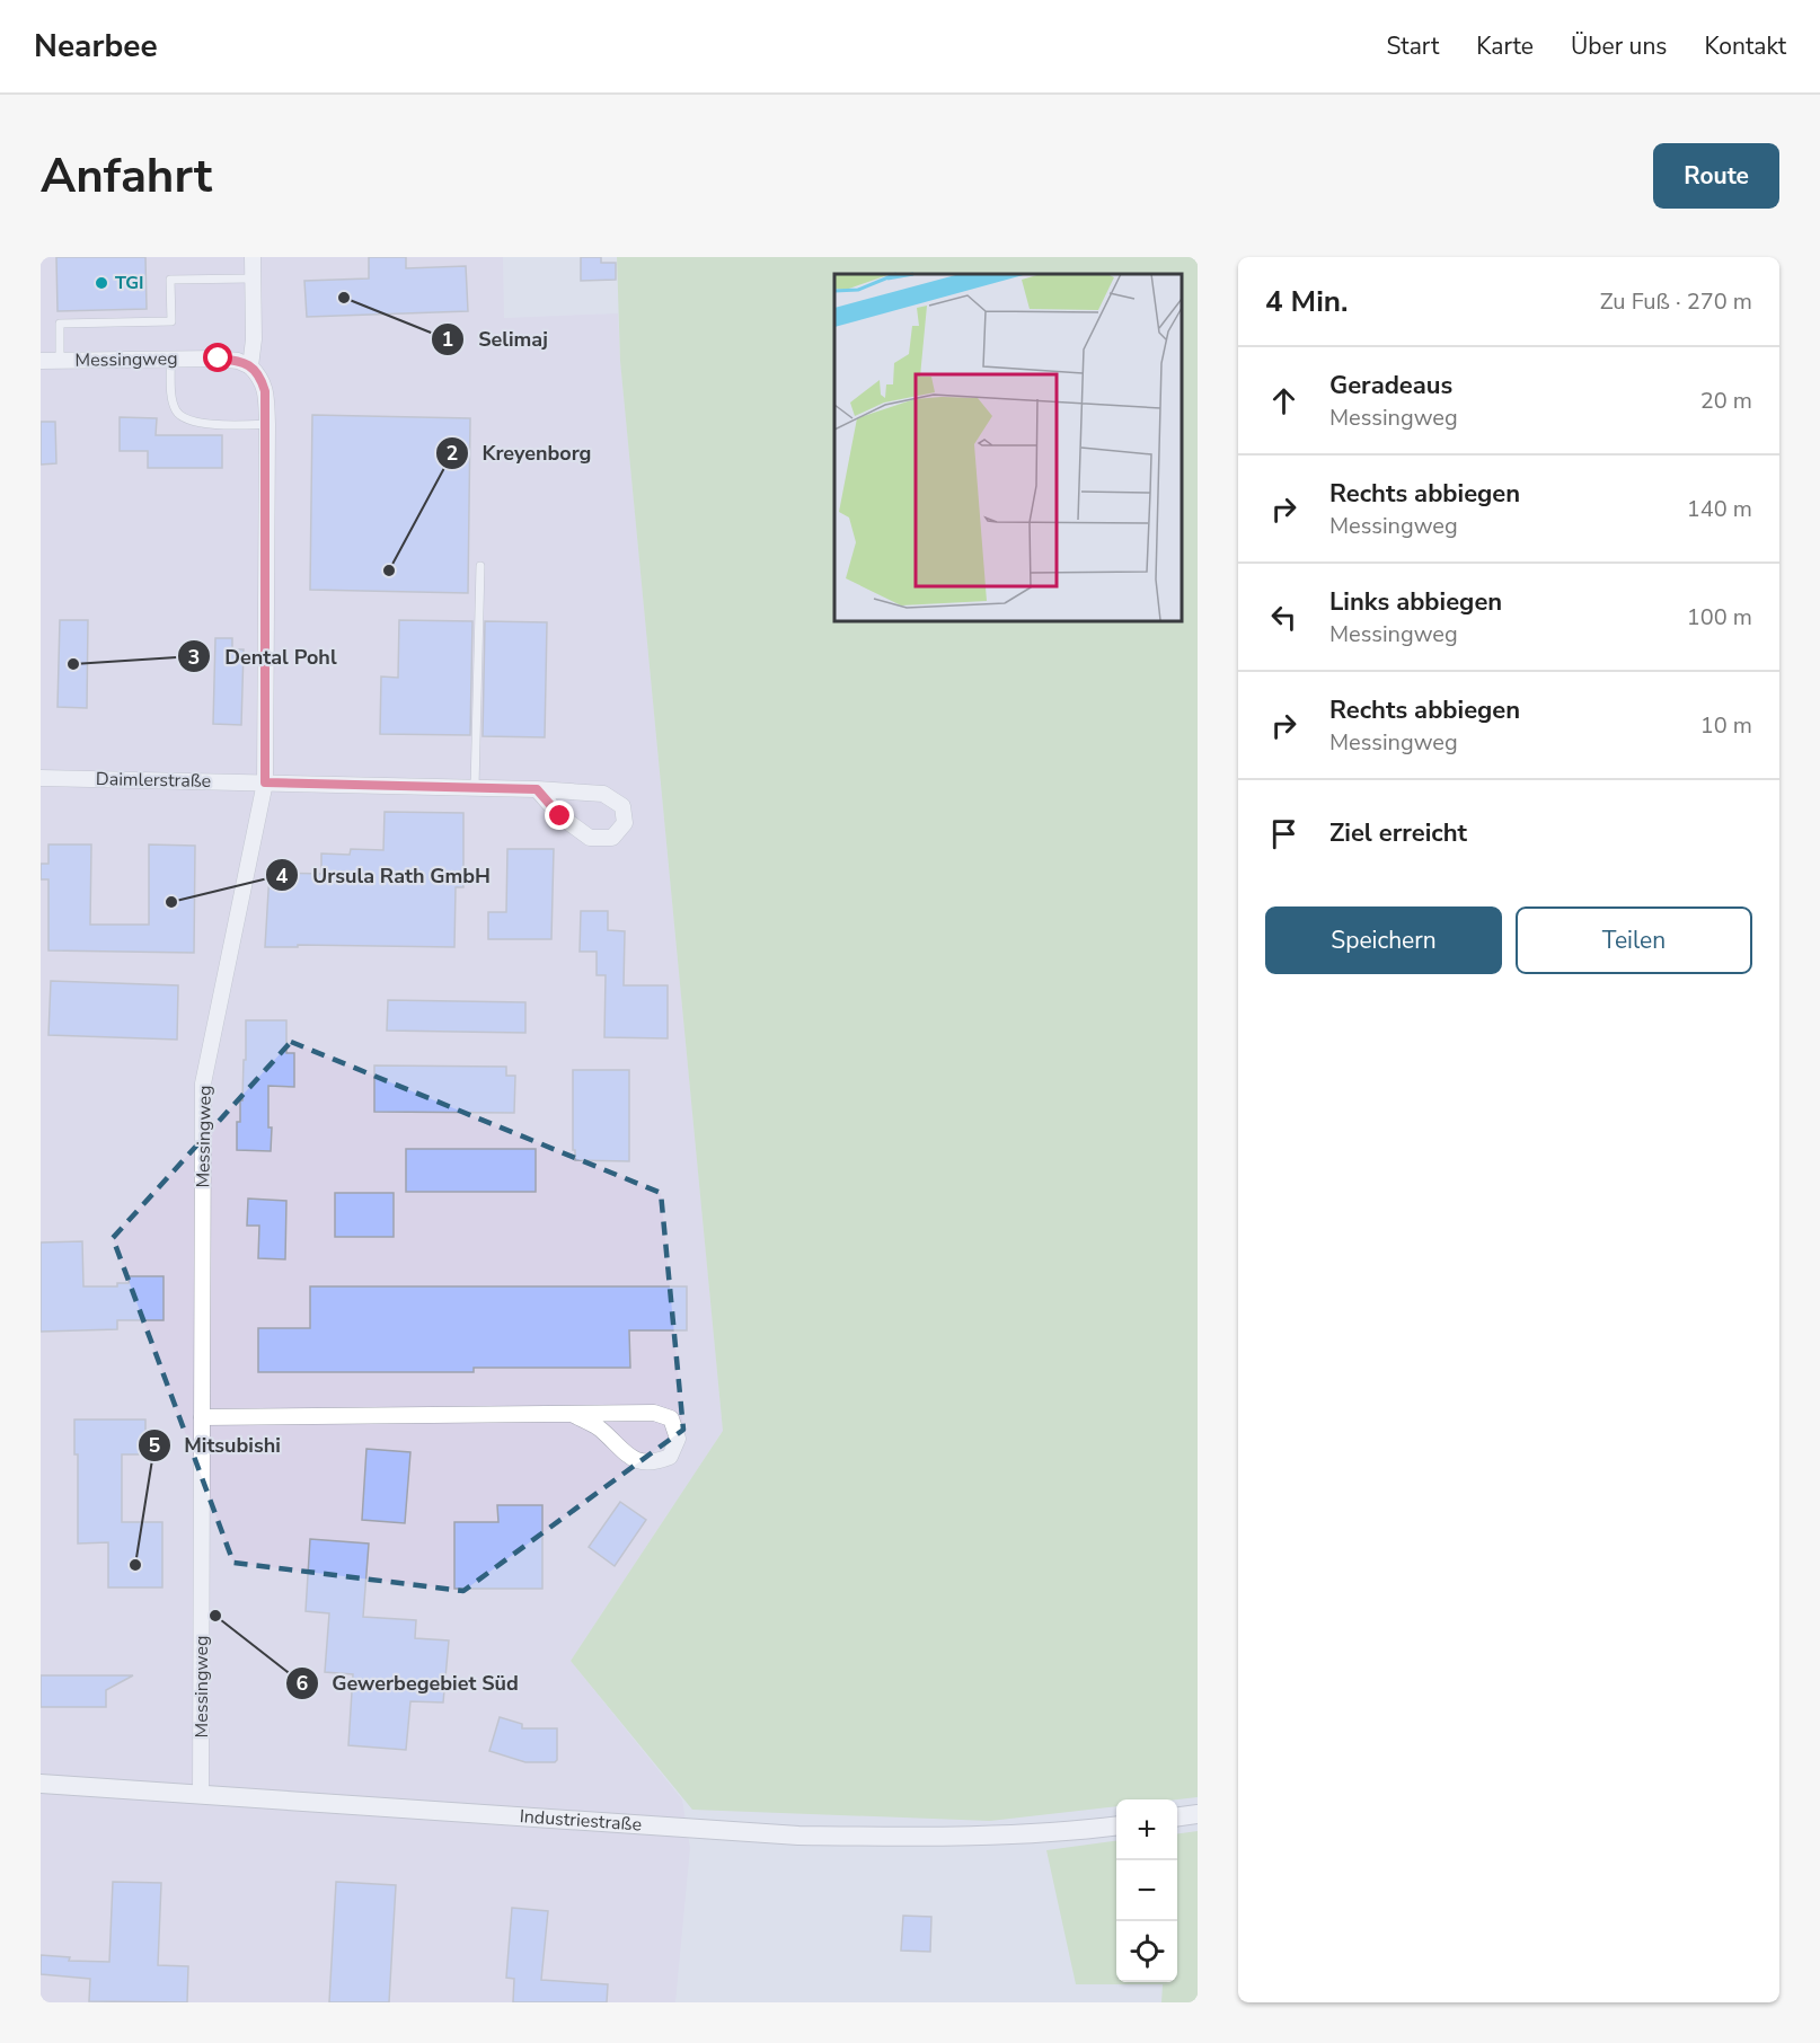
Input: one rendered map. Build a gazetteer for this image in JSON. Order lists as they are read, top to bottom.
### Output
{
  "streets": {
    "street": ["Messingweg", "Daimlerstraße", "Industriestraße"]
  },
  "crossings": [
    ["Messingweg", "Daimlerstraße"],
    ["Messingweg", "Industriestraße"]
  ],
  "places": [
    "TGI",
    "Selimaj",
    "Kreyenborg",
    "Dental Pohl",
    "Ursula Rath GmbH",
    "Mitsubishi",
    "Gewerbegebiet Süd"
  ],
  "page": {
    "header": "Nearbee",
    "nav": [
      "Start",
      "Karte",
      "Über uns",
      "Kontakt"
    ],
    "buttons": [
      "Route",
      ["Speichern", "Teilen"]
    ],
    "title": "Anfahrt",
    "heading": ["4 Min.", "Zu Fuß · 270 m"],
    "list": [
      ["Geradeaus", "Messingweg", "20 m"],
      ["Rechts abbiegen", "Messingweg", "140 m"],
      ["Links abbiegen", "Messingweg", "100 m"],
      ["Rechts abbiegen", "Messingweg", "10 m"],
      "Ziel erreicht"
    ],
    "map_buttons": ["+", "−"]
  }
}
